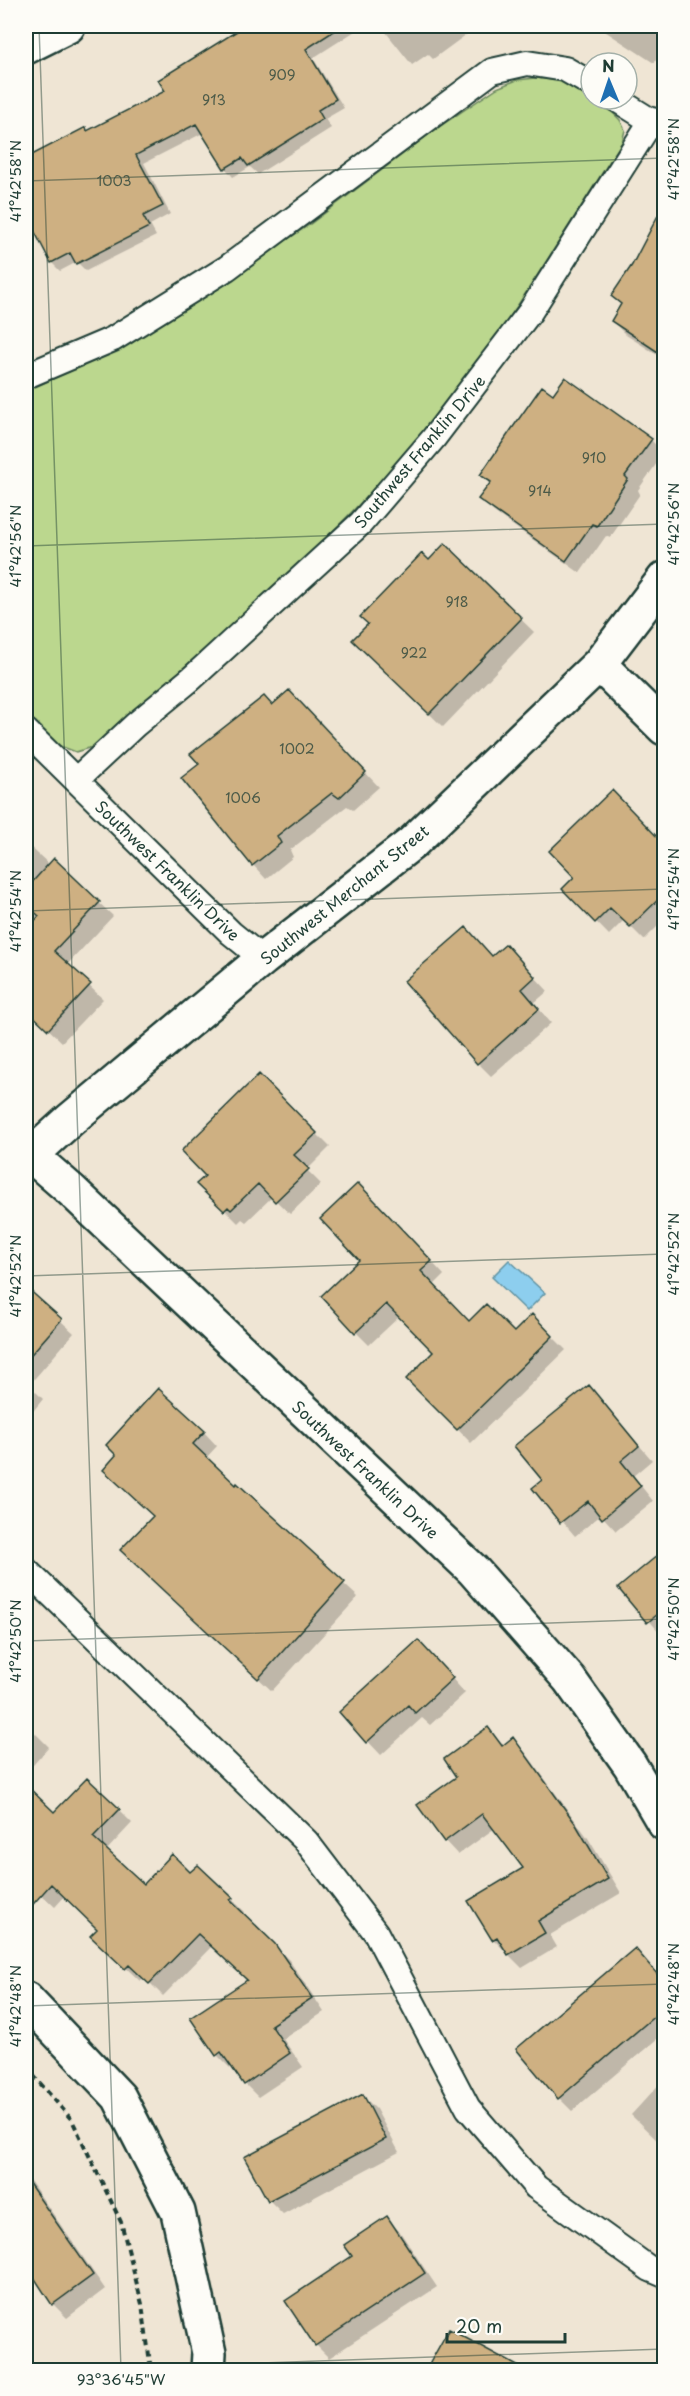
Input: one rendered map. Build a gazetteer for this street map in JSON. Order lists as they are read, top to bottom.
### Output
{
  "streets": {
    "street": ["Southwest Franklin Drive", "Southwest Merchant Street"]
  },
  "crossings": [
    ["Southwest Franklin Drive", "Southwest Merchant Street"]
  ],
  "house_numbers": [
    "909",
    "913",
    "1003",
    "910",
    "914",
    "918",
    "922",
    "1002",
    "1006"
  ],
  "scale_bar": "20 m",
  "north": "top",
  "coordinates": [
    "41°42'58\"N",
    "41°42'56\"N",
    "41°42'54\"N",
    "41°42'52\"N",
    "41°42'50\"N",
    "41°42'48\"N",
    "93°36'45\"W"
  ]
}
